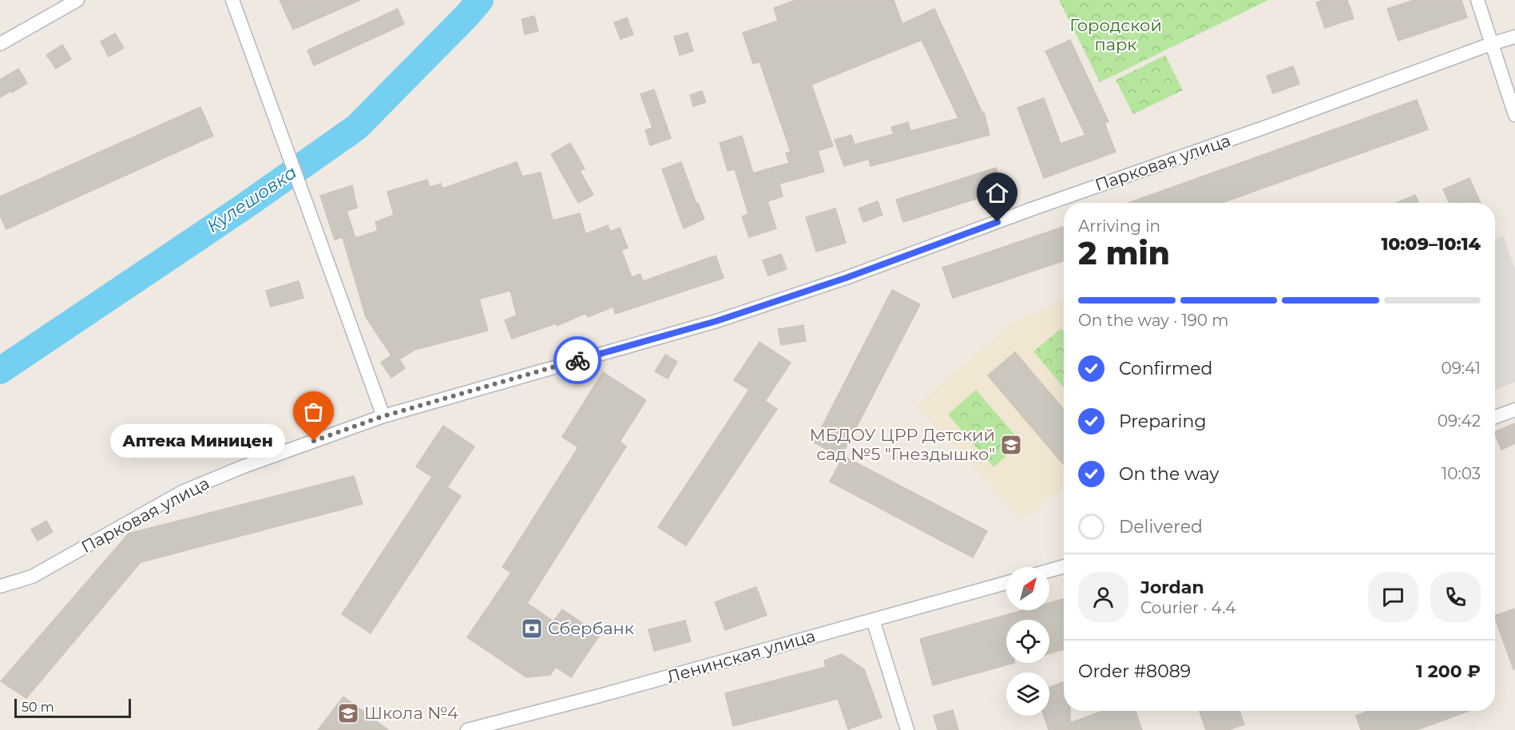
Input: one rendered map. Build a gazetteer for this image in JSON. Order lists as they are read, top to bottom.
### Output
{
  "streets": {
    "street": ["Парковая улица", "Ленинская улица"]
  },
  "water": ["Кулешовка"],
  "parks": ["Городской парк"],
  "places": {
    "other": ["Аптека Миницен"],
    "school or university": ["МБДОУ ЦРР Детский сад №5 \"Гнездышко\"", "Школа №4"],
    "bank": ["Сбербанк"]
  },
  "scale_bar": "50 m",
  "north": "top right",
  "page": {
    "heading": ["2 min", "Arriving in", "10:09–10:14"],
    "panel": [
      "Jordan",
      "Courier · 4.4",
      "Order #8089",
      "1 200 ₽"
    ],
    "bar": "On the way · 190 m",
    "list": [
      ["Confirmed", "09:41"],
      ["Preparing", "09:42"],
      ["On the way", "10:03"],
      "Delivered"
    ],
    "bubble": "Аптека Миницен",
    "scale": "50 m"
  }
}
